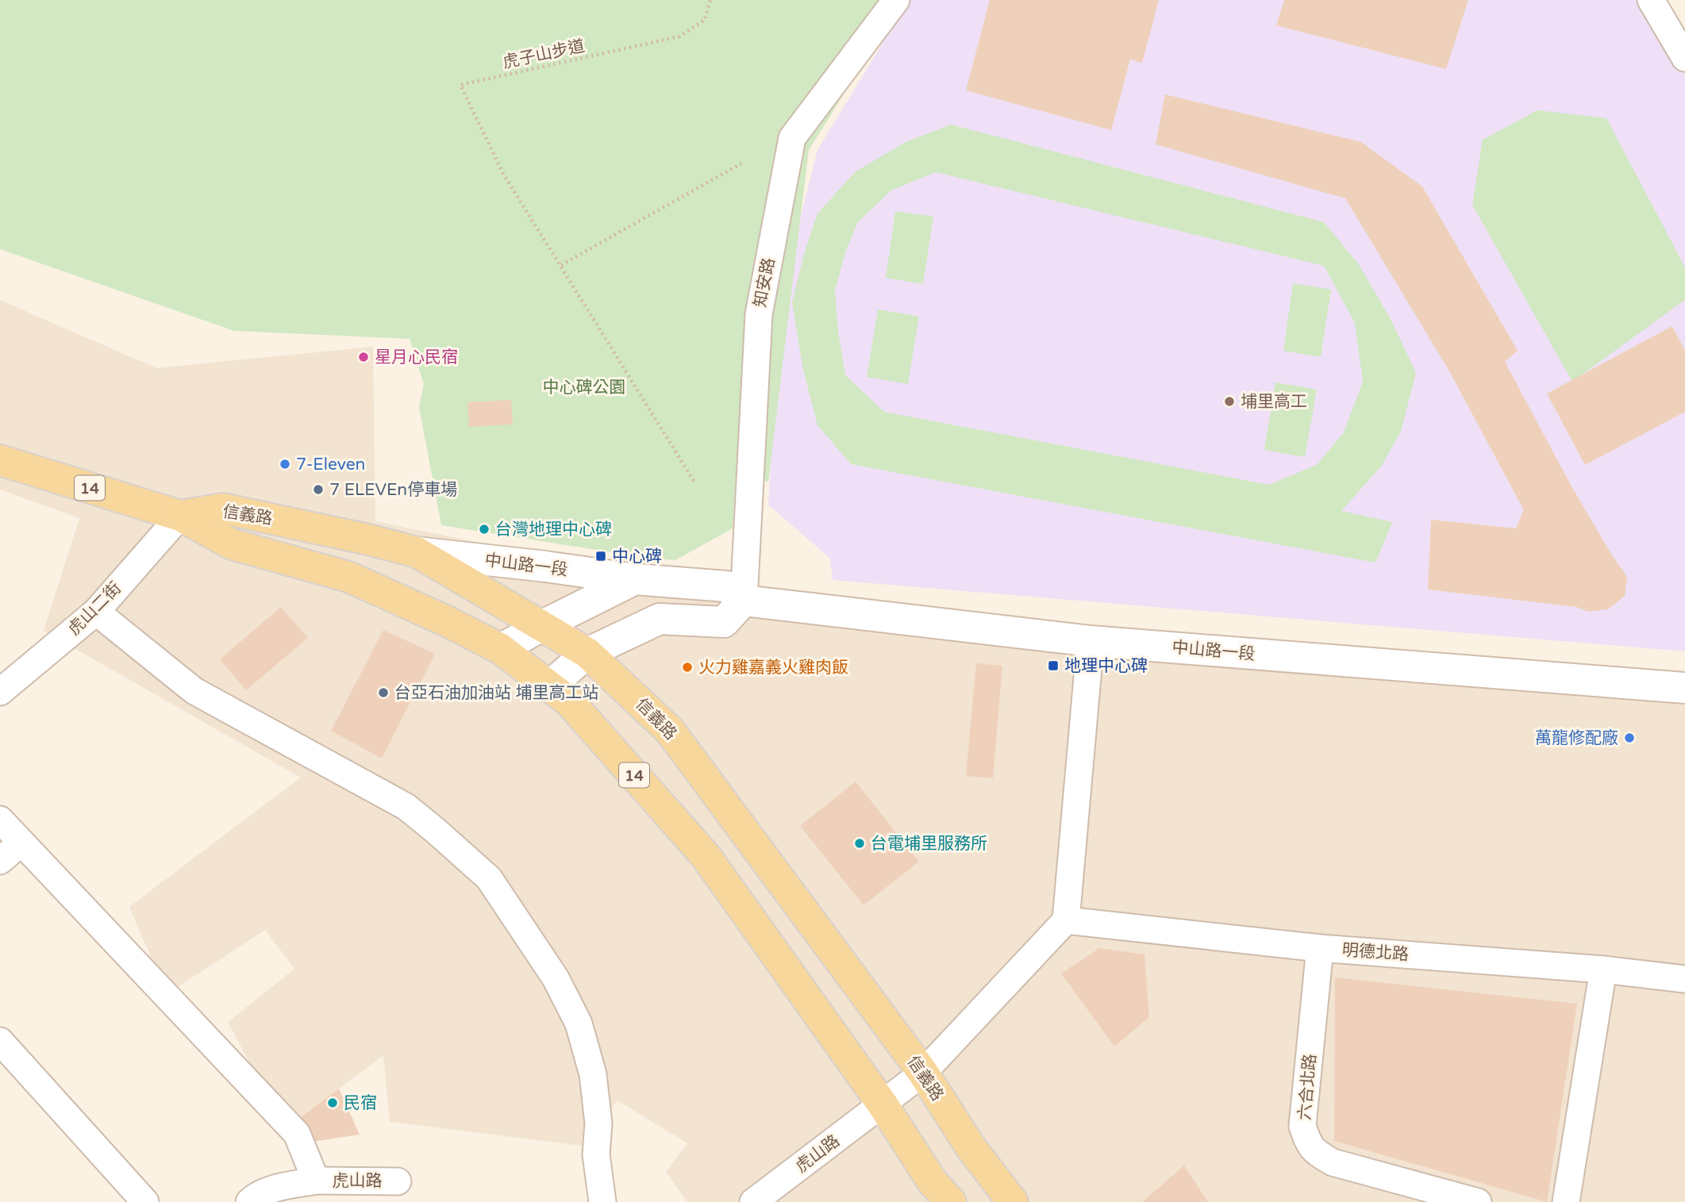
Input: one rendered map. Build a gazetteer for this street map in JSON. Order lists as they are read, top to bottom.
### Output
{
  "streets": {
    "main road": ["14", "信義路"],
    "street": [
      "知安路",
      "中山路一段",
      "虎山二街",
      "明德北路",
      "六合北路",
      "虎山路"
    ],
    "path": ["虎子山步道"]
  },
  "crossings": [
    ["知安路", "中山路一段"],
    ["14", "信義路"],
    ["14", "虎山二街"],
    ["信義路", "中山路一段"],
    ["信義路", "虎山二街"],
    ["信義路", "虎山路"],
    ["明德北路", "六合北路"]
  ],
  "parks": ["中心碑公園"],
  "places": {
    "other": [
      "星月心民宿",
      "埔里高工",
      "7-Eleven",
      "7 ELEVEn停車場",
      "台灣地理中心碑",
      "火力雞嘉義火雞肉飯",
      "台亞石油加油站 埔里高工站",
      "萬龍修配廠",
      "台電埔里服務所",
      "民宿"
    ],
    "transit": ["中心碑", "地理中心碑"]
  }
}
